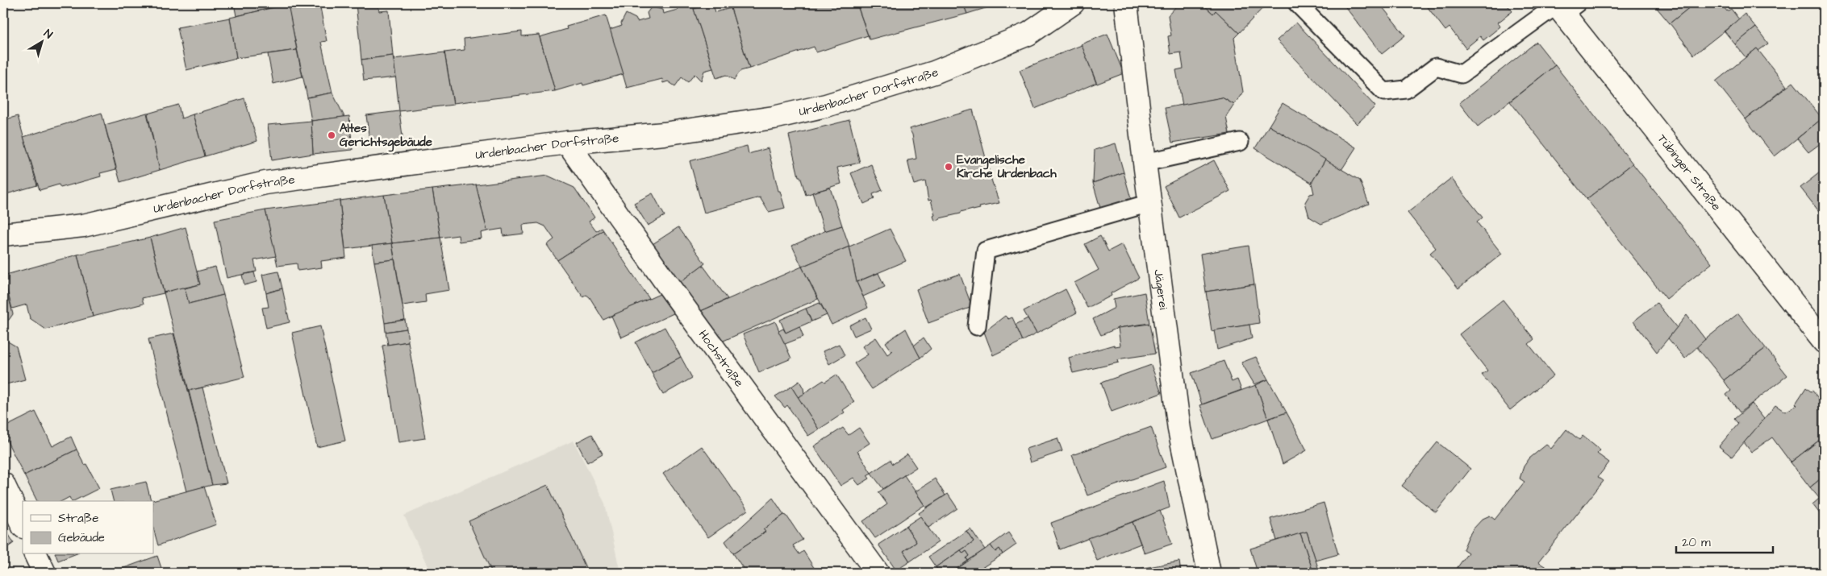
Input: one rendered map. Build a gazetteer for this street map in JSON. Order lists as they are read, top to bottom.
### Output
{
  "streets": {
    "street": [
      "Urdenbacher Dorfstraße",
      "Tübinger Straße",
      "Jägerei",
      "Hochstraße"
    ]
  },
  "crossings": [
    ["Urdenbacher Dorfstraße", "Hochstraße"]
  ],
  "places": ["Altes Gerichtsgebäude", "Evangelische Kirche Urdenbach"],
  "legend": ["Straße", "Gebäude"],
  "scale_bar": "20 m",
  "north": "top right"
}
